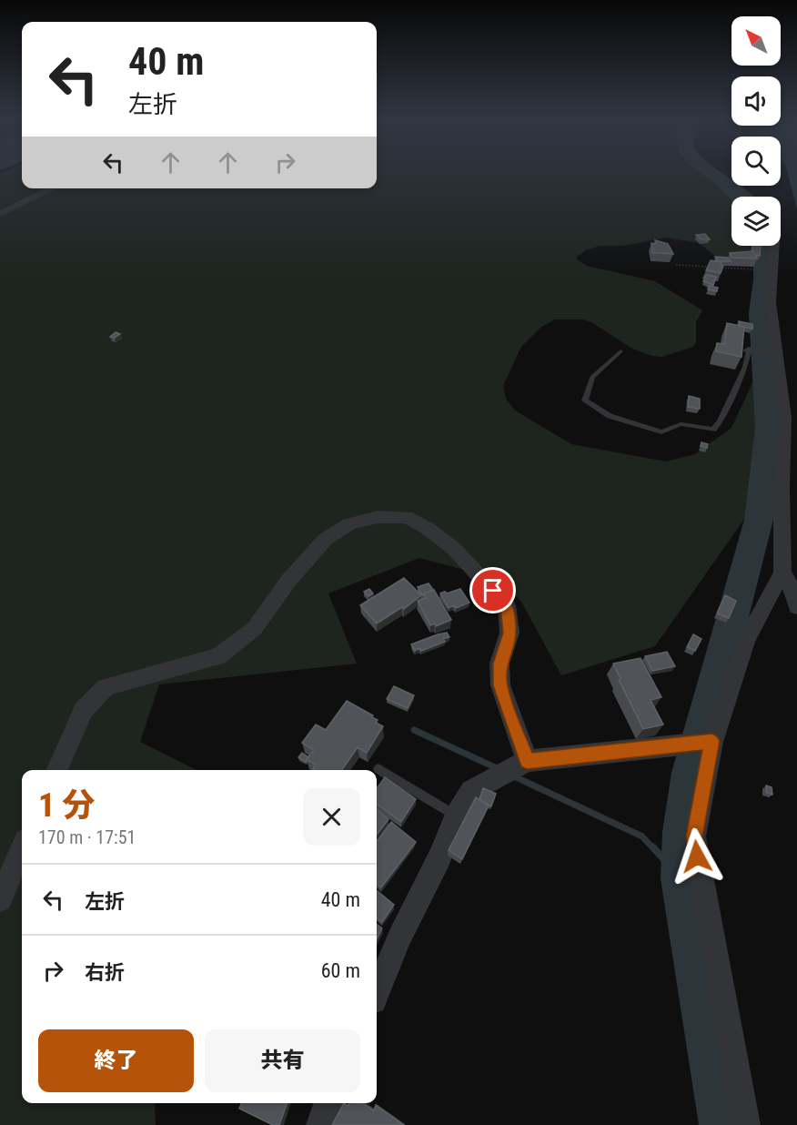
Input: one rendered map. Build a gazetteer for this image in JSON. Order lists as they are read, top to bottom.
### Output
{
  "north": "top left",
  "page": {
    "turn": ["40 m", "左折"],
    "heading": ["1 分", "170 m · 17:51"],
    "list": [
      {
        "name": "左折",
        "value": "40 m"
      },
      {
        "name": "右折",
        "value": "60 m"
      }
    ],
    "buttons": ["終了", "共有"]
  }
}
